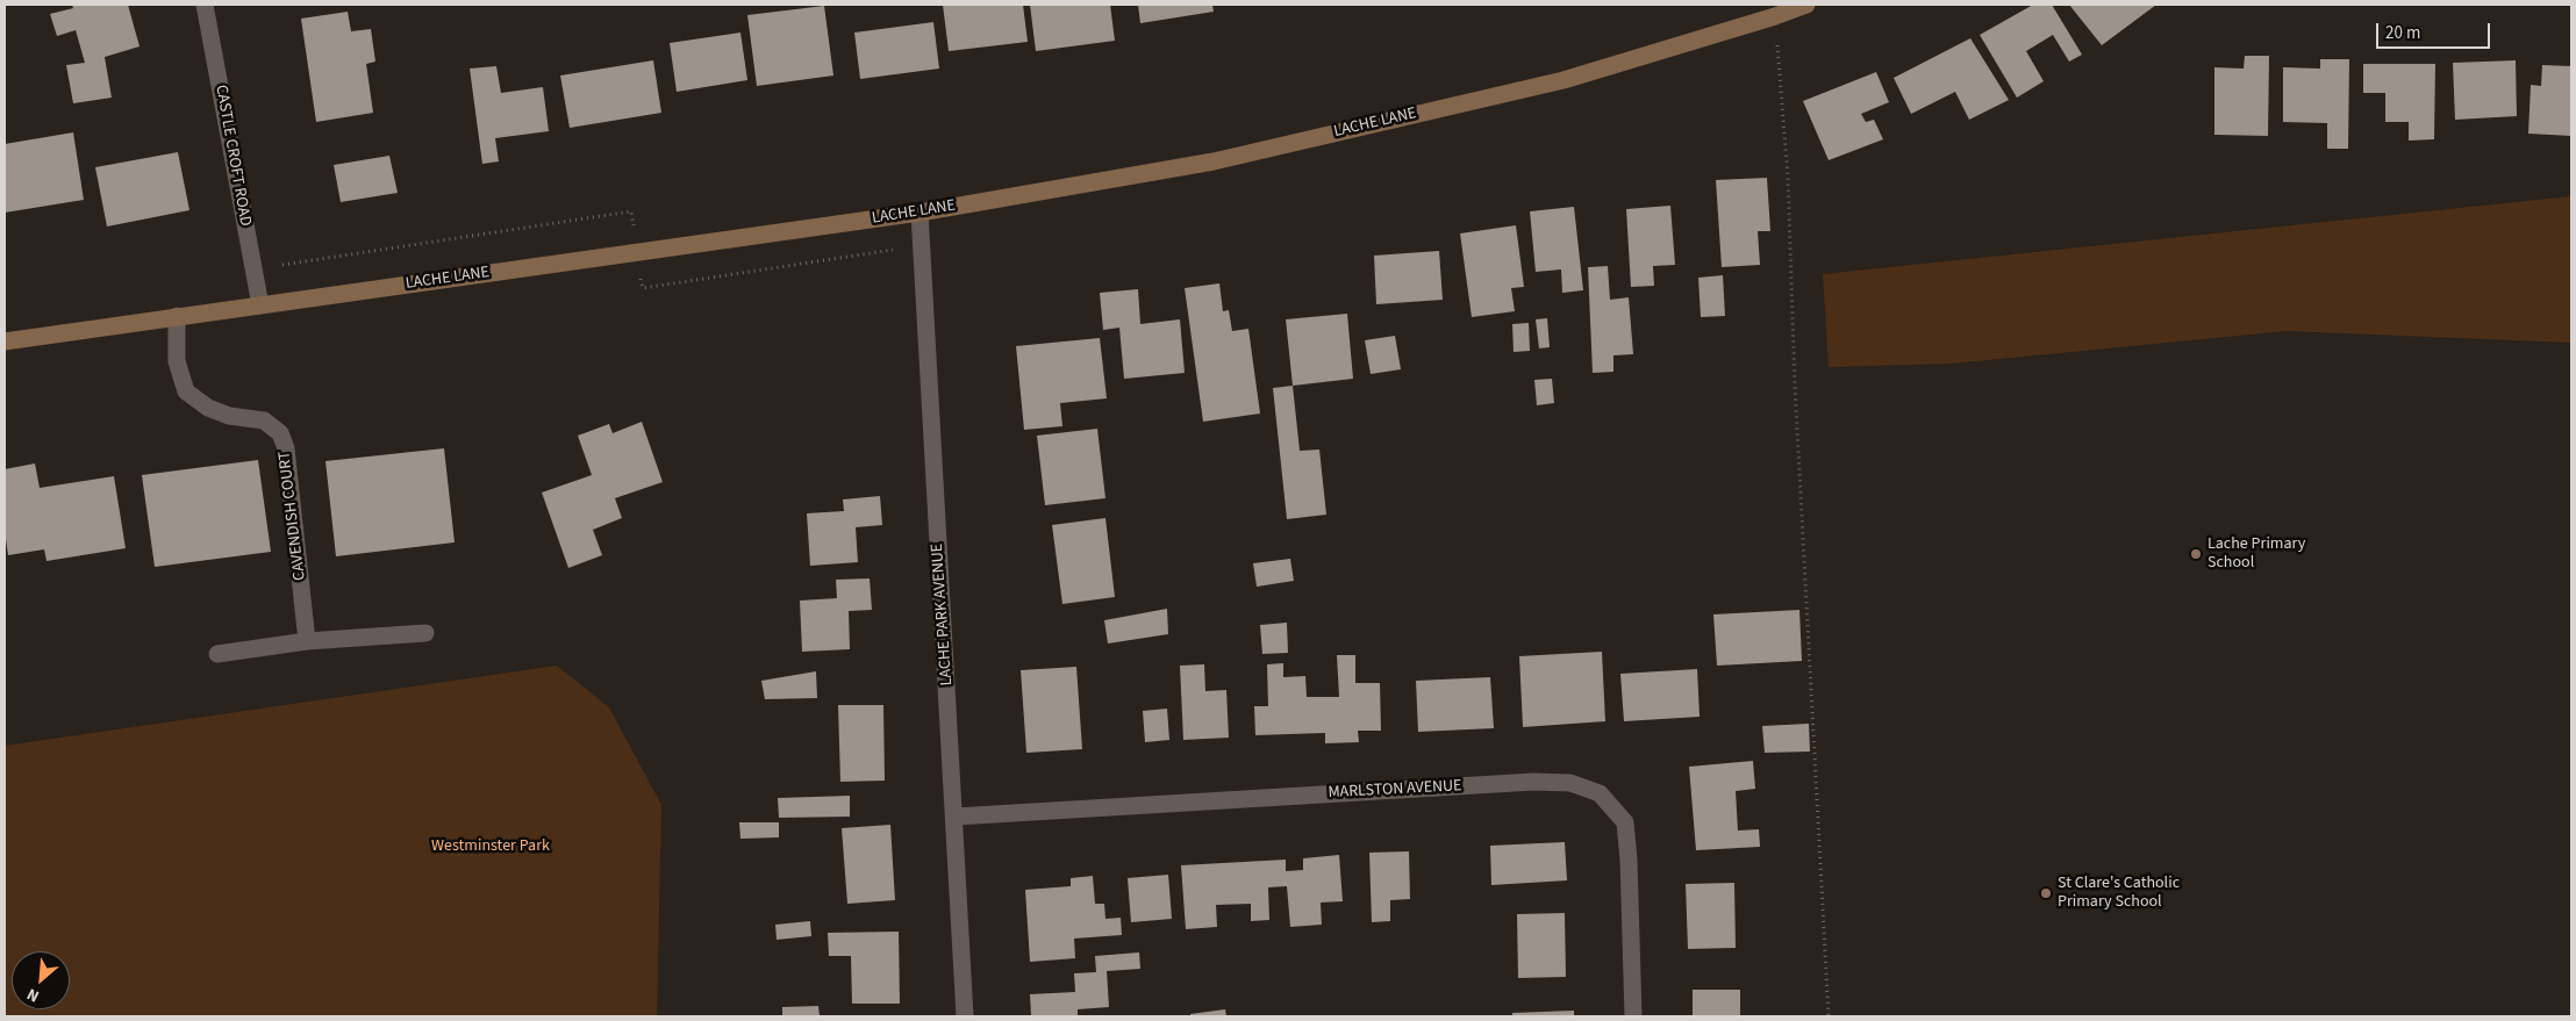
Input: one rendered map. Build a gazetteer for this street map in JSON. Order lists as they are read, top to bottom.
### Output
{
  "streets": {
    "street": [
      "LACHE LANE",
      "CASTLE CROFT ROAD",
      "CAVENDISH COURT",
      "LACHE PARK AVENUE",
      "MARLSTON AVENUE"
    ]
  },
  "crossings": [
    ["LACHE LANE", "CASTLE CROFT ROAD"],
    ["LACHE LANE", "CAVENDISH COURT"],
    ["LACHE LANE", "LACHE PARK AVENUE"],
    ["LACHE PARK AVENUE", "MARLSTON AVENUE"]
  ],
  "parks": ["Westminster Park"],
  "places": ["Lache Primary School", "St Clare's Catholic Primary School"],
  "scale_bar": "20 m",
  "north": "bottom left"
}
